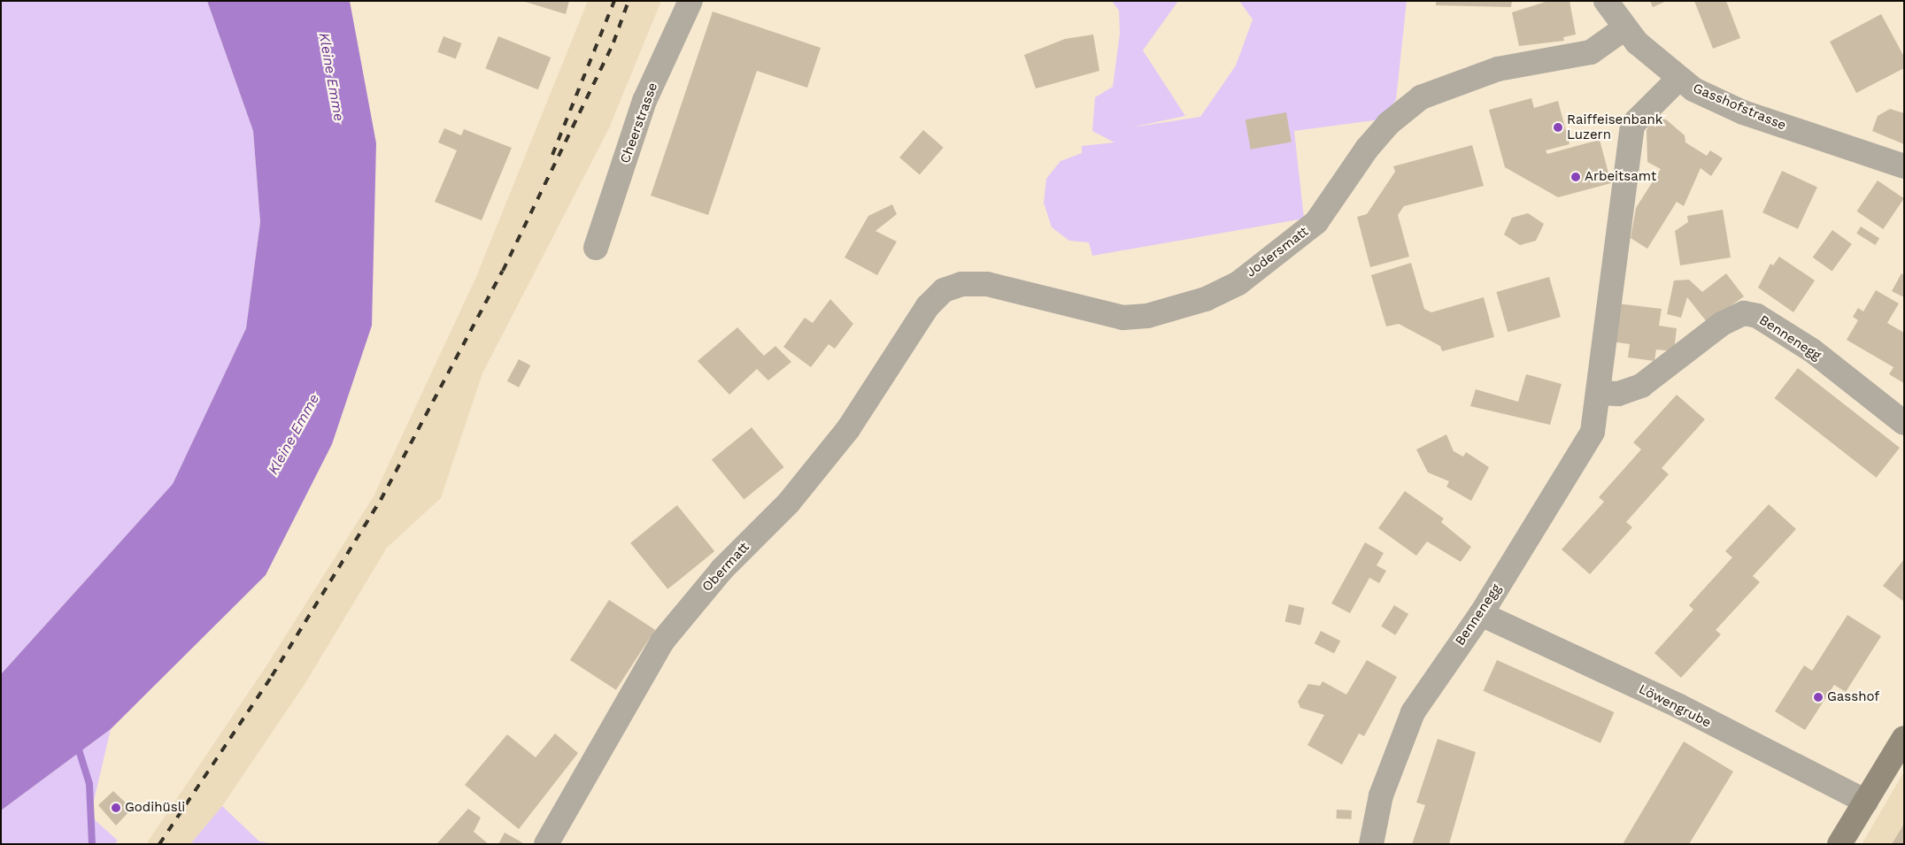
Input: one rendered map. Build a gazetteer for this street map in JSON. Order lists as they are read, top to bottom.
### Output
{
  "streets": {
    "street": [
      "Gasshofstrasse",
      "Cheerstrasse",
      "Jodersmatt",
      "Bennenegg",
      "Obermatt",
      "Löwengrube"
    ]
  },
  "crossings": [
    ["Gasshofstrasse", "Jodersmatt"],
    ["Gasshofstrasse", "Bennenegg"],
    ["Jodersmatt", "Obermatt"],
    ["Bennenegg", "Löwengrube"]
  ],
  "water": ["Kleine Emme"],
  "places": [
    "Raiffeisenbank Luzern",
    "Arbeitsamt",
    "Gasshof",
    "Godihüsli"
  ]
}
